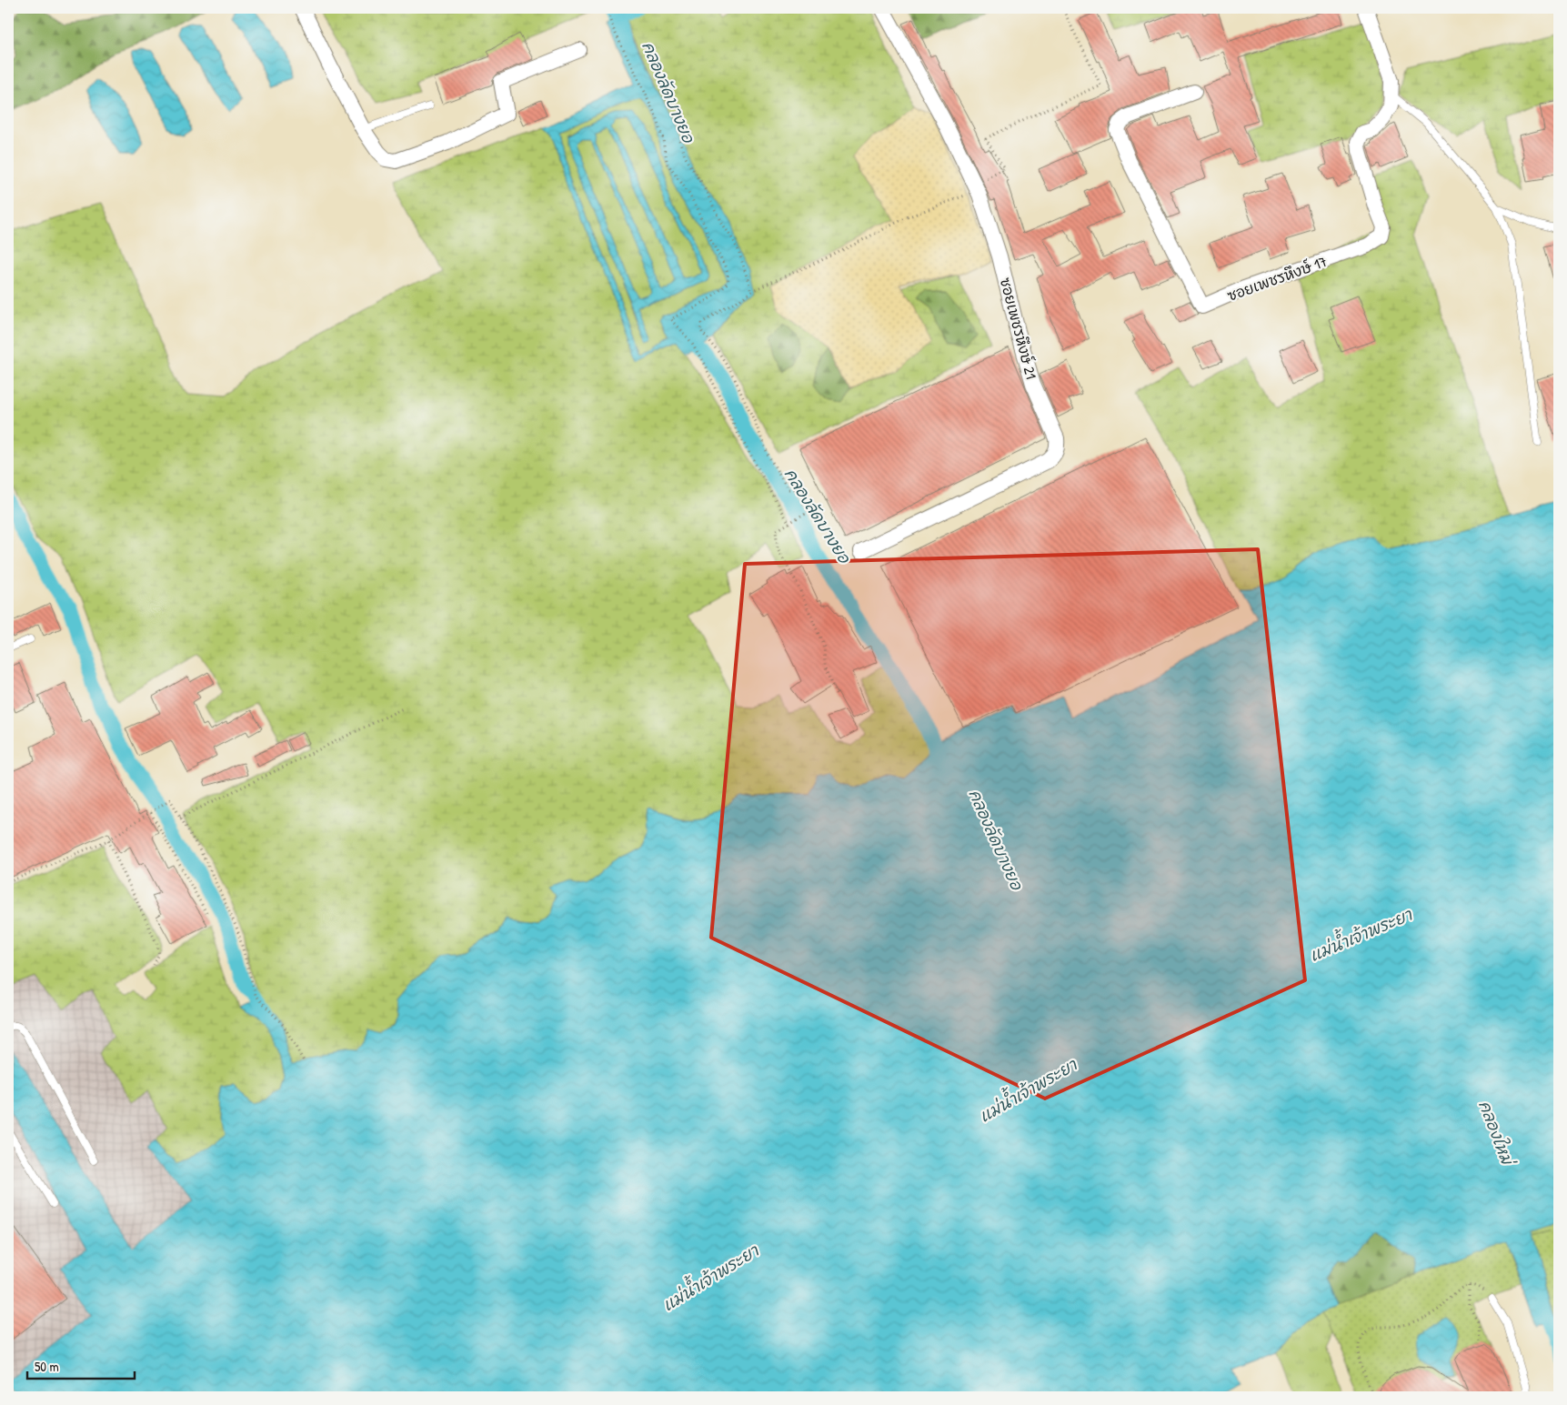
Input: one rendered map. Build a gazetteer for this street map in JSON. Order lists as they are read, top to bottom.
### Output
{
  "streets": {
    "street": ["ซอยเพชรหึงษ์ 17", "ซอยเพชรหึงษ์ 21"]
  },
  "water": ["คลองลัดบางยอ", "แม่น้ำเจ้าพระยา", "คลองใหม่"],
  "scale_bar": "50 m"
}
